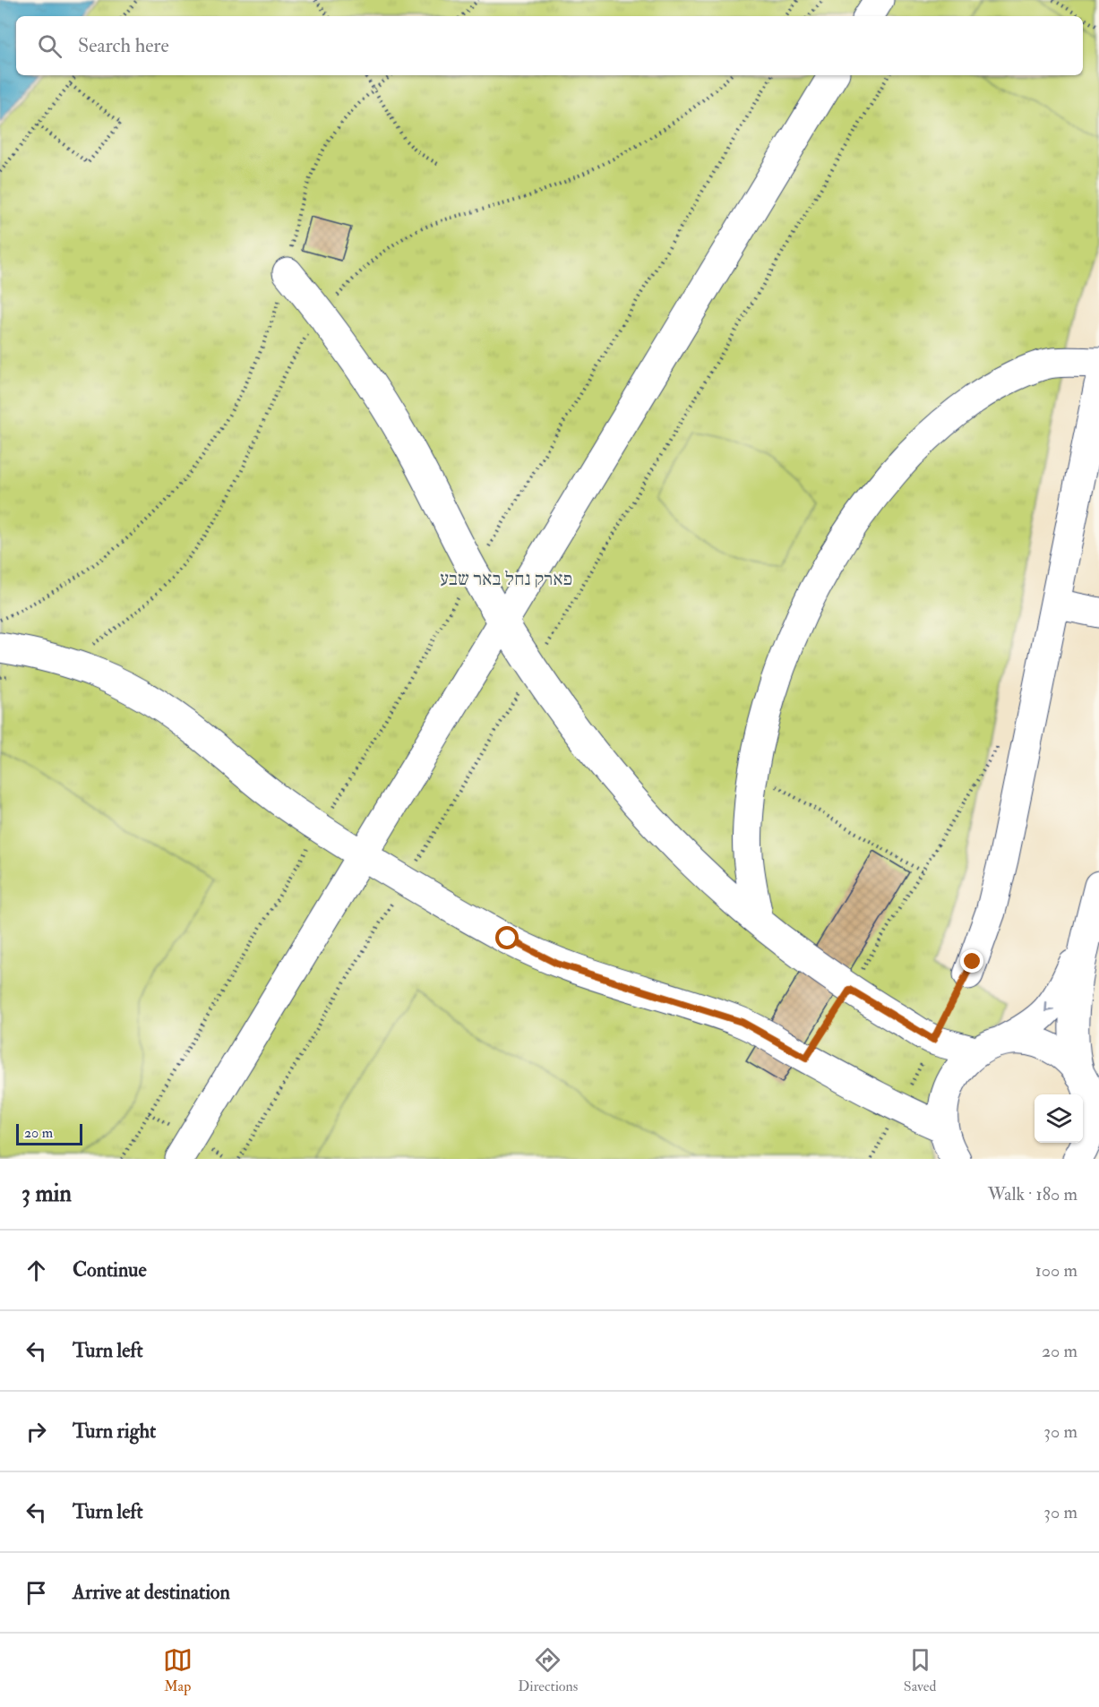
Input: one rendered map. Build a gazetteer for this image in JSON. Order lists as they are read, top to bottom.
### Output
{
  "parks": ["פארק נחל באר שבע"],
  "scale_bar": "20 m",
  "page": {
    "search": "Search here",
    "scale": "20 m",
    "heading": ["3 min", "Walk · 180 m"],
    "list": [
      ["Continue", "100 m"],
      ["Turn left", "20 m"],
      ["Turn right", "30 m"],
      ["Turn left", "30 m"],
      "Arrive at destination"
    ],
    "nav": ["Map", "Directions", "Saved"]
  }
}
